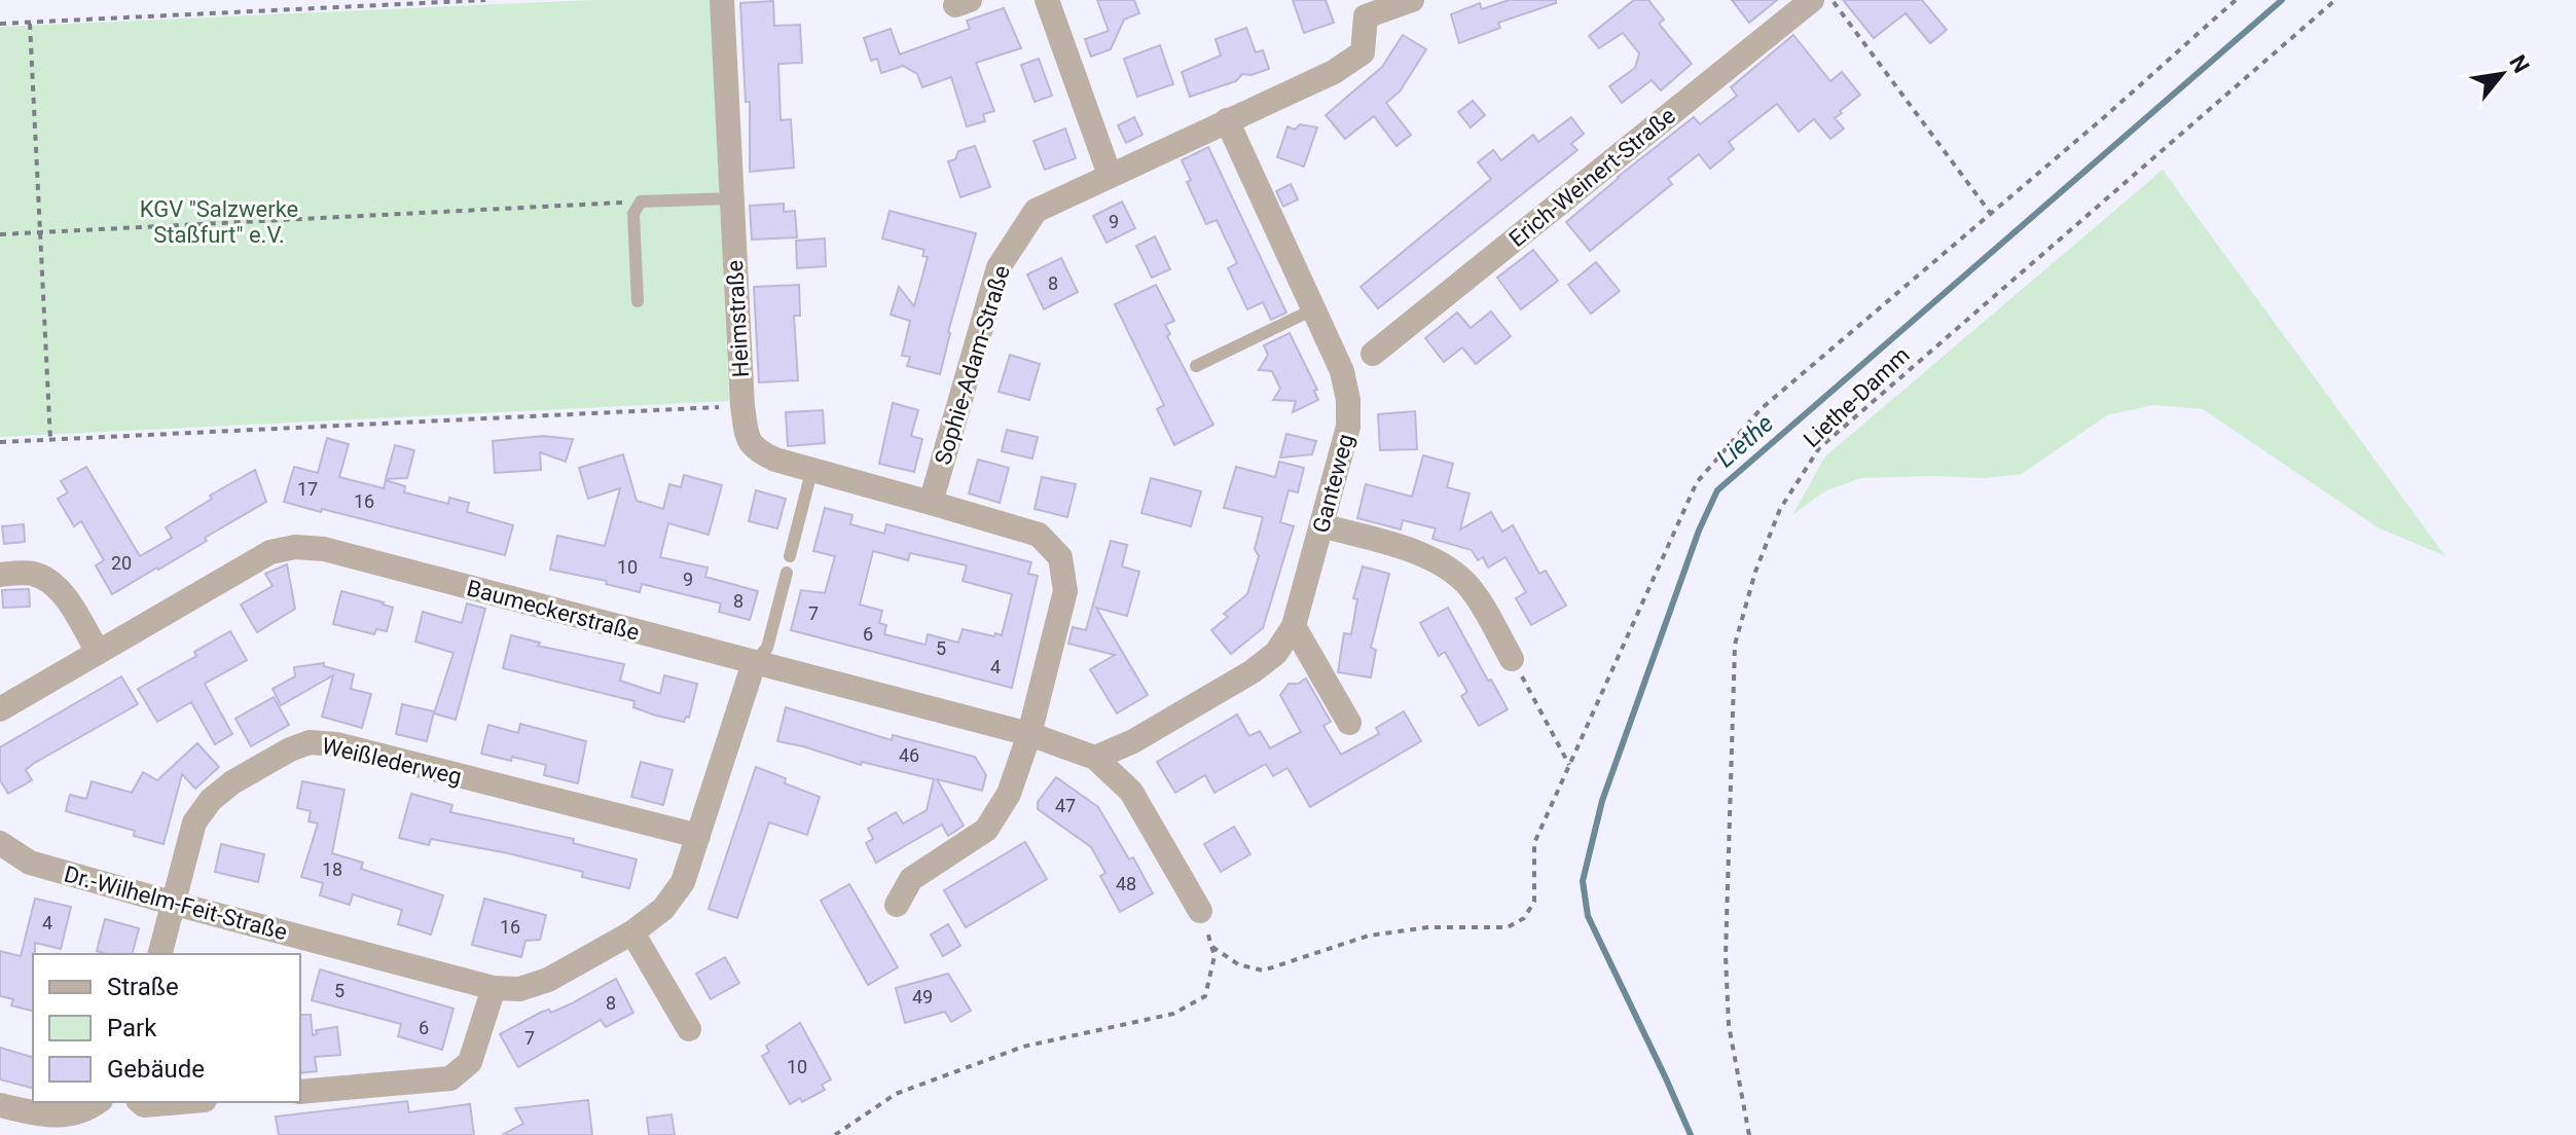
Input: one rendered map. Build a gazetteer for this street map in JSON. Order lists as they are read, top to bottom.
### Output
{
  "streets": {
    "street": [
      "Erich-Weinert-Straße",
      "Heimstraße",
      "Sophie-Adam-Straße",
      "Ganteweg",
      "Baumeckerstraße",
      "Weißlederweg",
      "Dr.-Wilhelm-Feit-Straße"
    ],
    "path": ["Liethe-Damm"]
  },
  "crossings": [
    ["Heimstraße", "Sophie-Adam-Straße"],
    ["Sophie-Adam-Straße", "Ganteweg"],
    ["Ganteweg", "Baumeckerstraße"],
    ["Baumeckerstraße", "Dr.-Wilhelm-Feit-Straße"],
    ["Weißlederweg", "Dr.-Wilhelm-Feit-Straße"]
  ],
  "water": ["Liethe"],
  "parks": ["KGV \"Salzwerke Staßfurt\" e.V."],
  "house_numbers": [
    "9",
    "8",
    "17",
    "16",
    "20",
    "10",
    "9",
    "8",
    "7",
    "6",
    "5",
    "4",
    "46",
    "47",
    "18",
    "48",
    "4",
    "16",
    "5",
    "49",
    "8",
    "6",
    "7",
    "10"
  ],
  "legend": ["Straße", "Park", "Gebäude"],
  "north": "top right"
}
